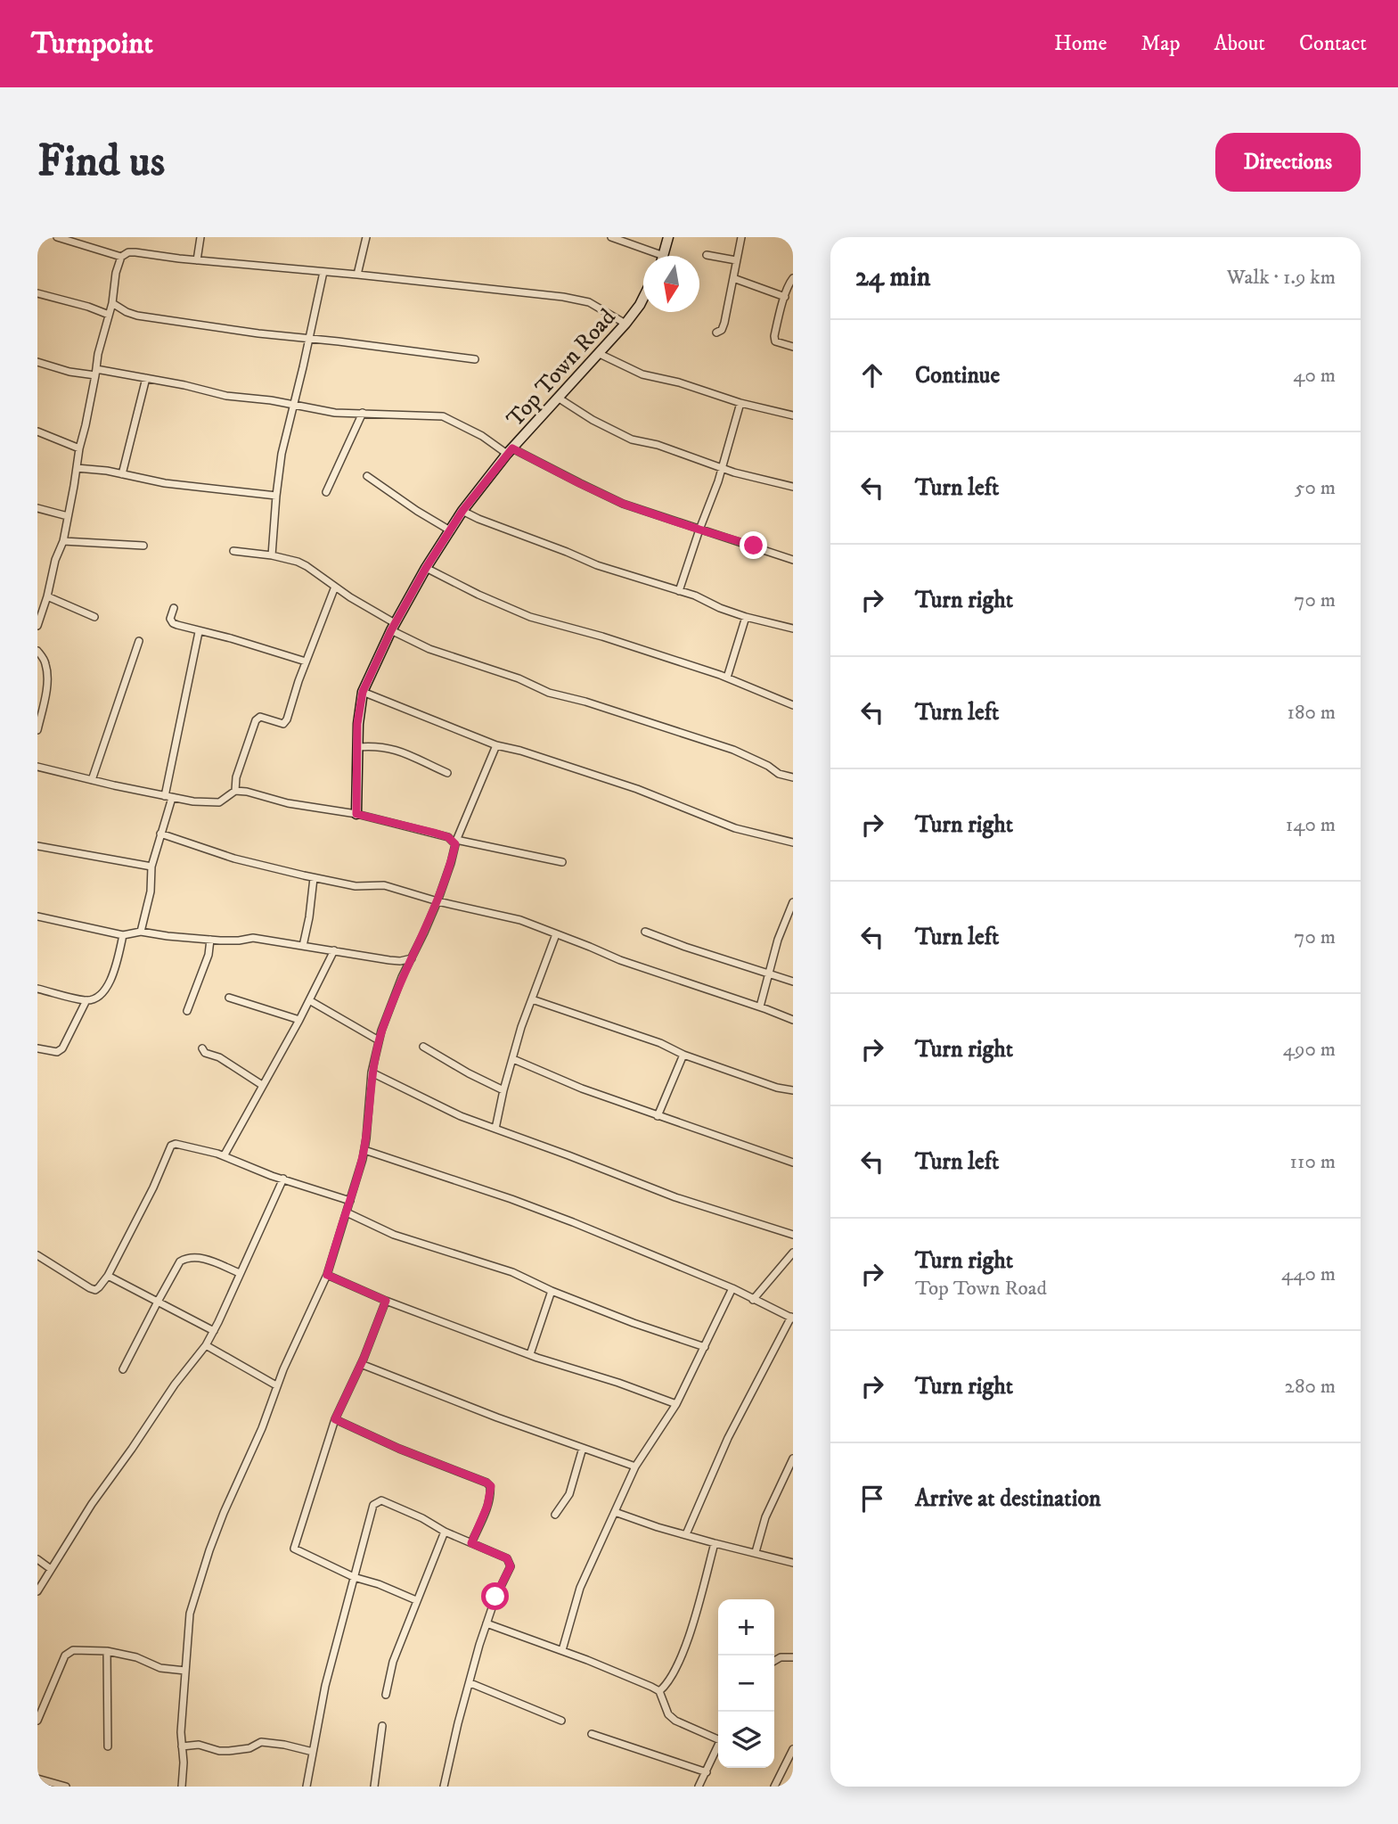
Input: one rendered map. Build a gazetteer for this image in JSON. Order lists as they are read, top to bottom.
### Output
{
  "streets": {
    "street": ["Top Town Road"]
  },
  "north": "bottom",
  "page": {
    "header": "Turnpoint",
    "nav": [
      "Home",
      "Map",
      "About",
      "Contact"
    ],
    "buttons": "Directions",
    "title": "Find us",
    "heading": ["24 min", "Walk · 1.9 km"],
    "list": [
      ["Continue", "40 m"],
      ["Turn left", "50 m"],
      ["Turn right", "70 m"],
      ["Turn left", "180 m"],
      ["Turn right", "140 m"],
      ["Turn left", "70 m"],
      ["Turn right", "490 m"],
      ["Turn left", "110 m"],
      ["Turn right", "Top Town Road", "440 m"],
      ["Turn right", "280 m"],
      "Arrive at destination"
    ],
    "map_buttons": ["+", "−"]
  }
}
